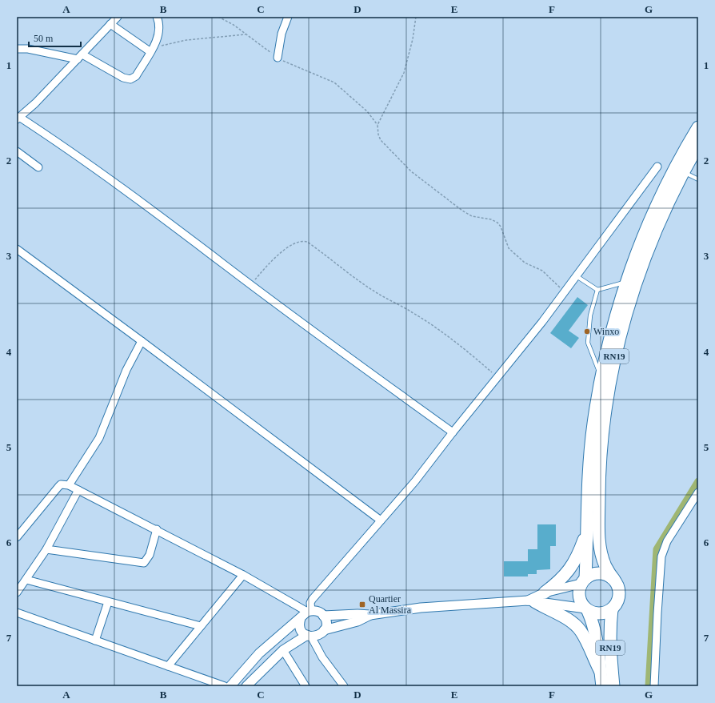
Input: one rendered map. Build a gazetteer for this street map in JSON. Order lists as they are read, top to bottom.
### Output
{
  "streets": {
    "highway": ["RN19"]
  },
  "places": {
    "other": ["Winxo"],
    "transit": ["Quartier Al Massira"]
  },
  "scale_bar": "50 m",
  "grid": {
    "columns": [
      "A",
      "B",
      "C",
      "D",
      "E",
      "F",
      "G"
    ],
    "rows": [
      "1",
      "2",
      "3",
      "4",
      "5",
      "6",
      "7"
    ]
  }
}
